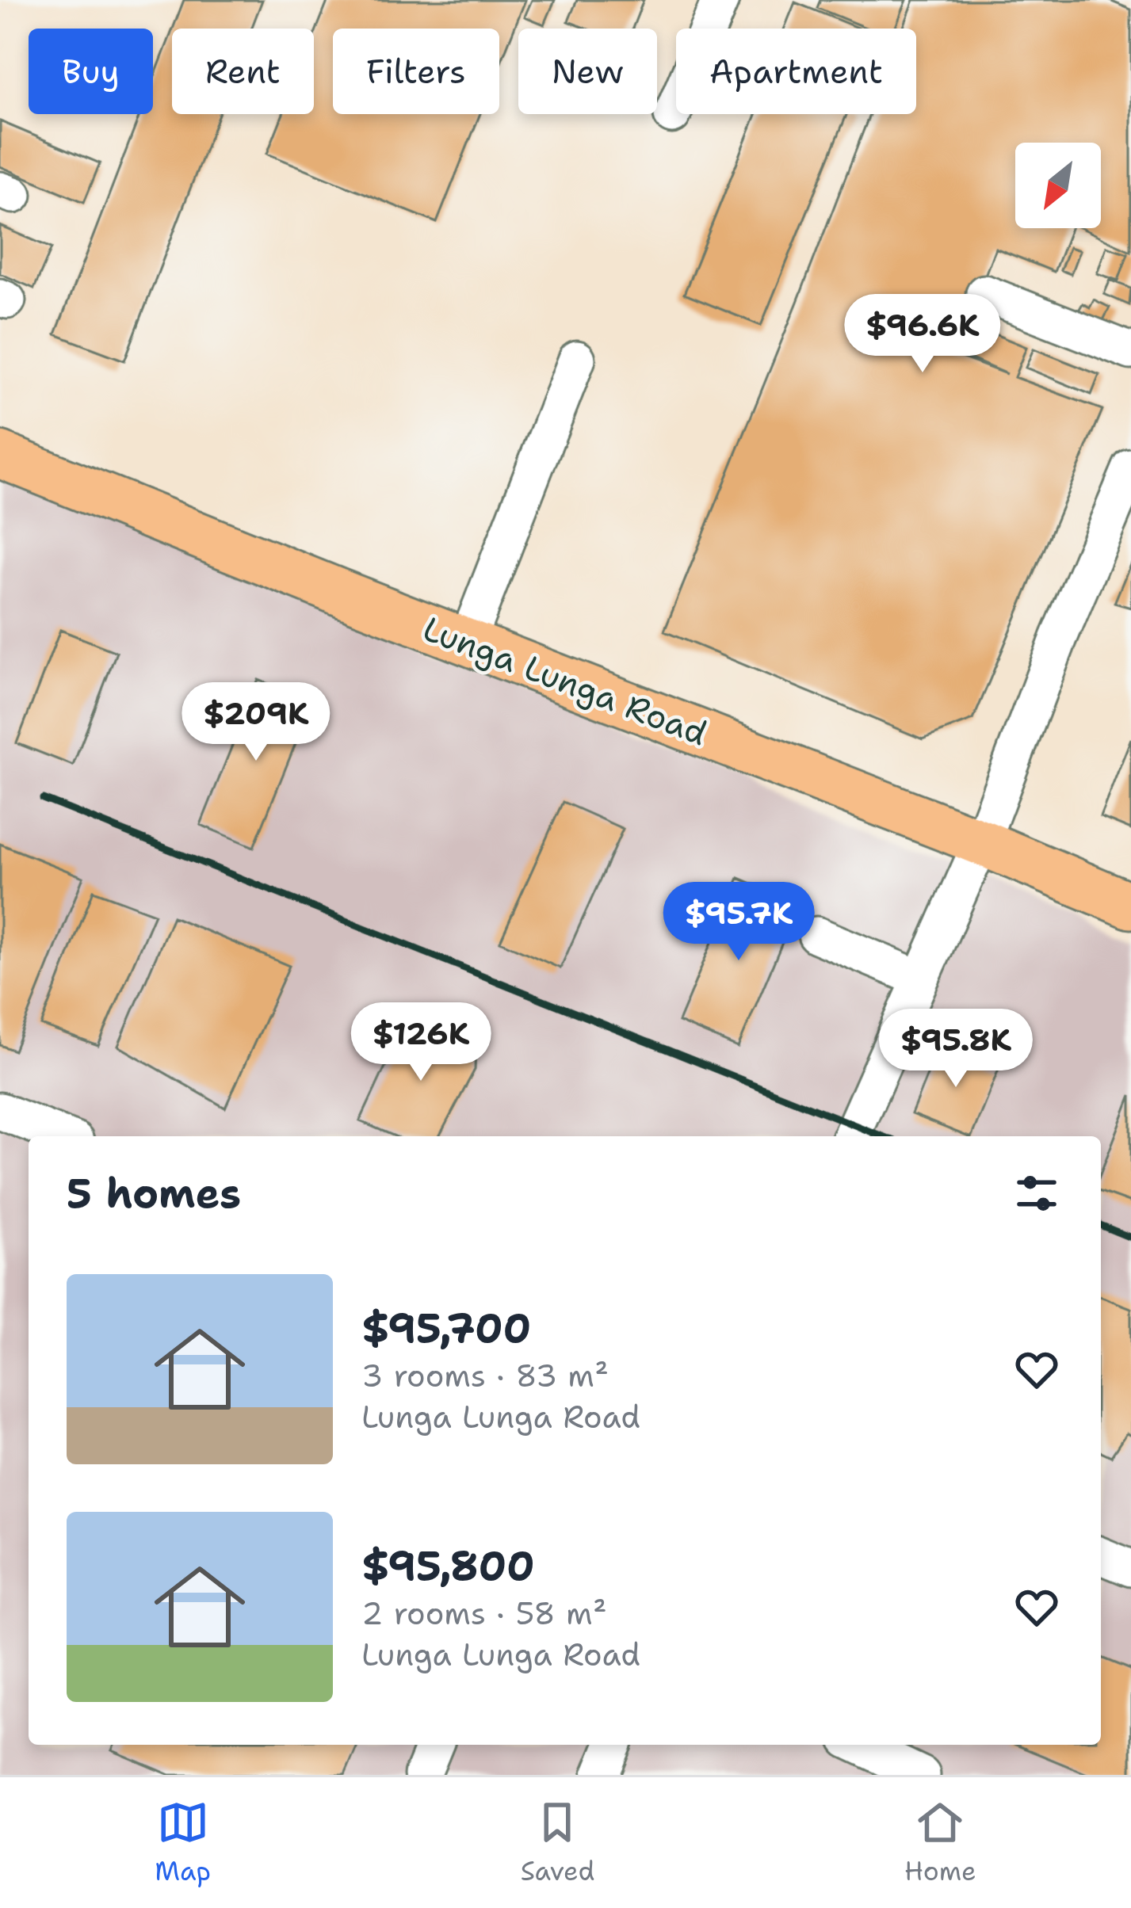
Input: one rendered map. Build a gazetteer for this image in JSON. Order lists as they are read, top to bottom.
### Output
{
  "streets": {
    "main road": ["Lunga Lunga Road"]
  },
  "north": "bottom left",
  "page": {
    "chip": [
      "Buy",
      "Rent",
      "Filters",
      "New",
      "Apartment"
    ],
    "price": [
      "$96.6K",
      "$209K",
      "$95.7K",
      "$126K",
      "$95.8K"
    ],
    "heading": "5 homes",
    "list": [
      {
        "name": "$95,700",
        "note": "3 rooms · 83 m² · Lunga Lunga Road"
      },
      {
        "name": "$95,800",
        "note": "2 rooms · 58 m² · Lunga Lunga Road"
      }
    ],
    "tabs": ["Map", "Saved", "Home"]
  }
}
